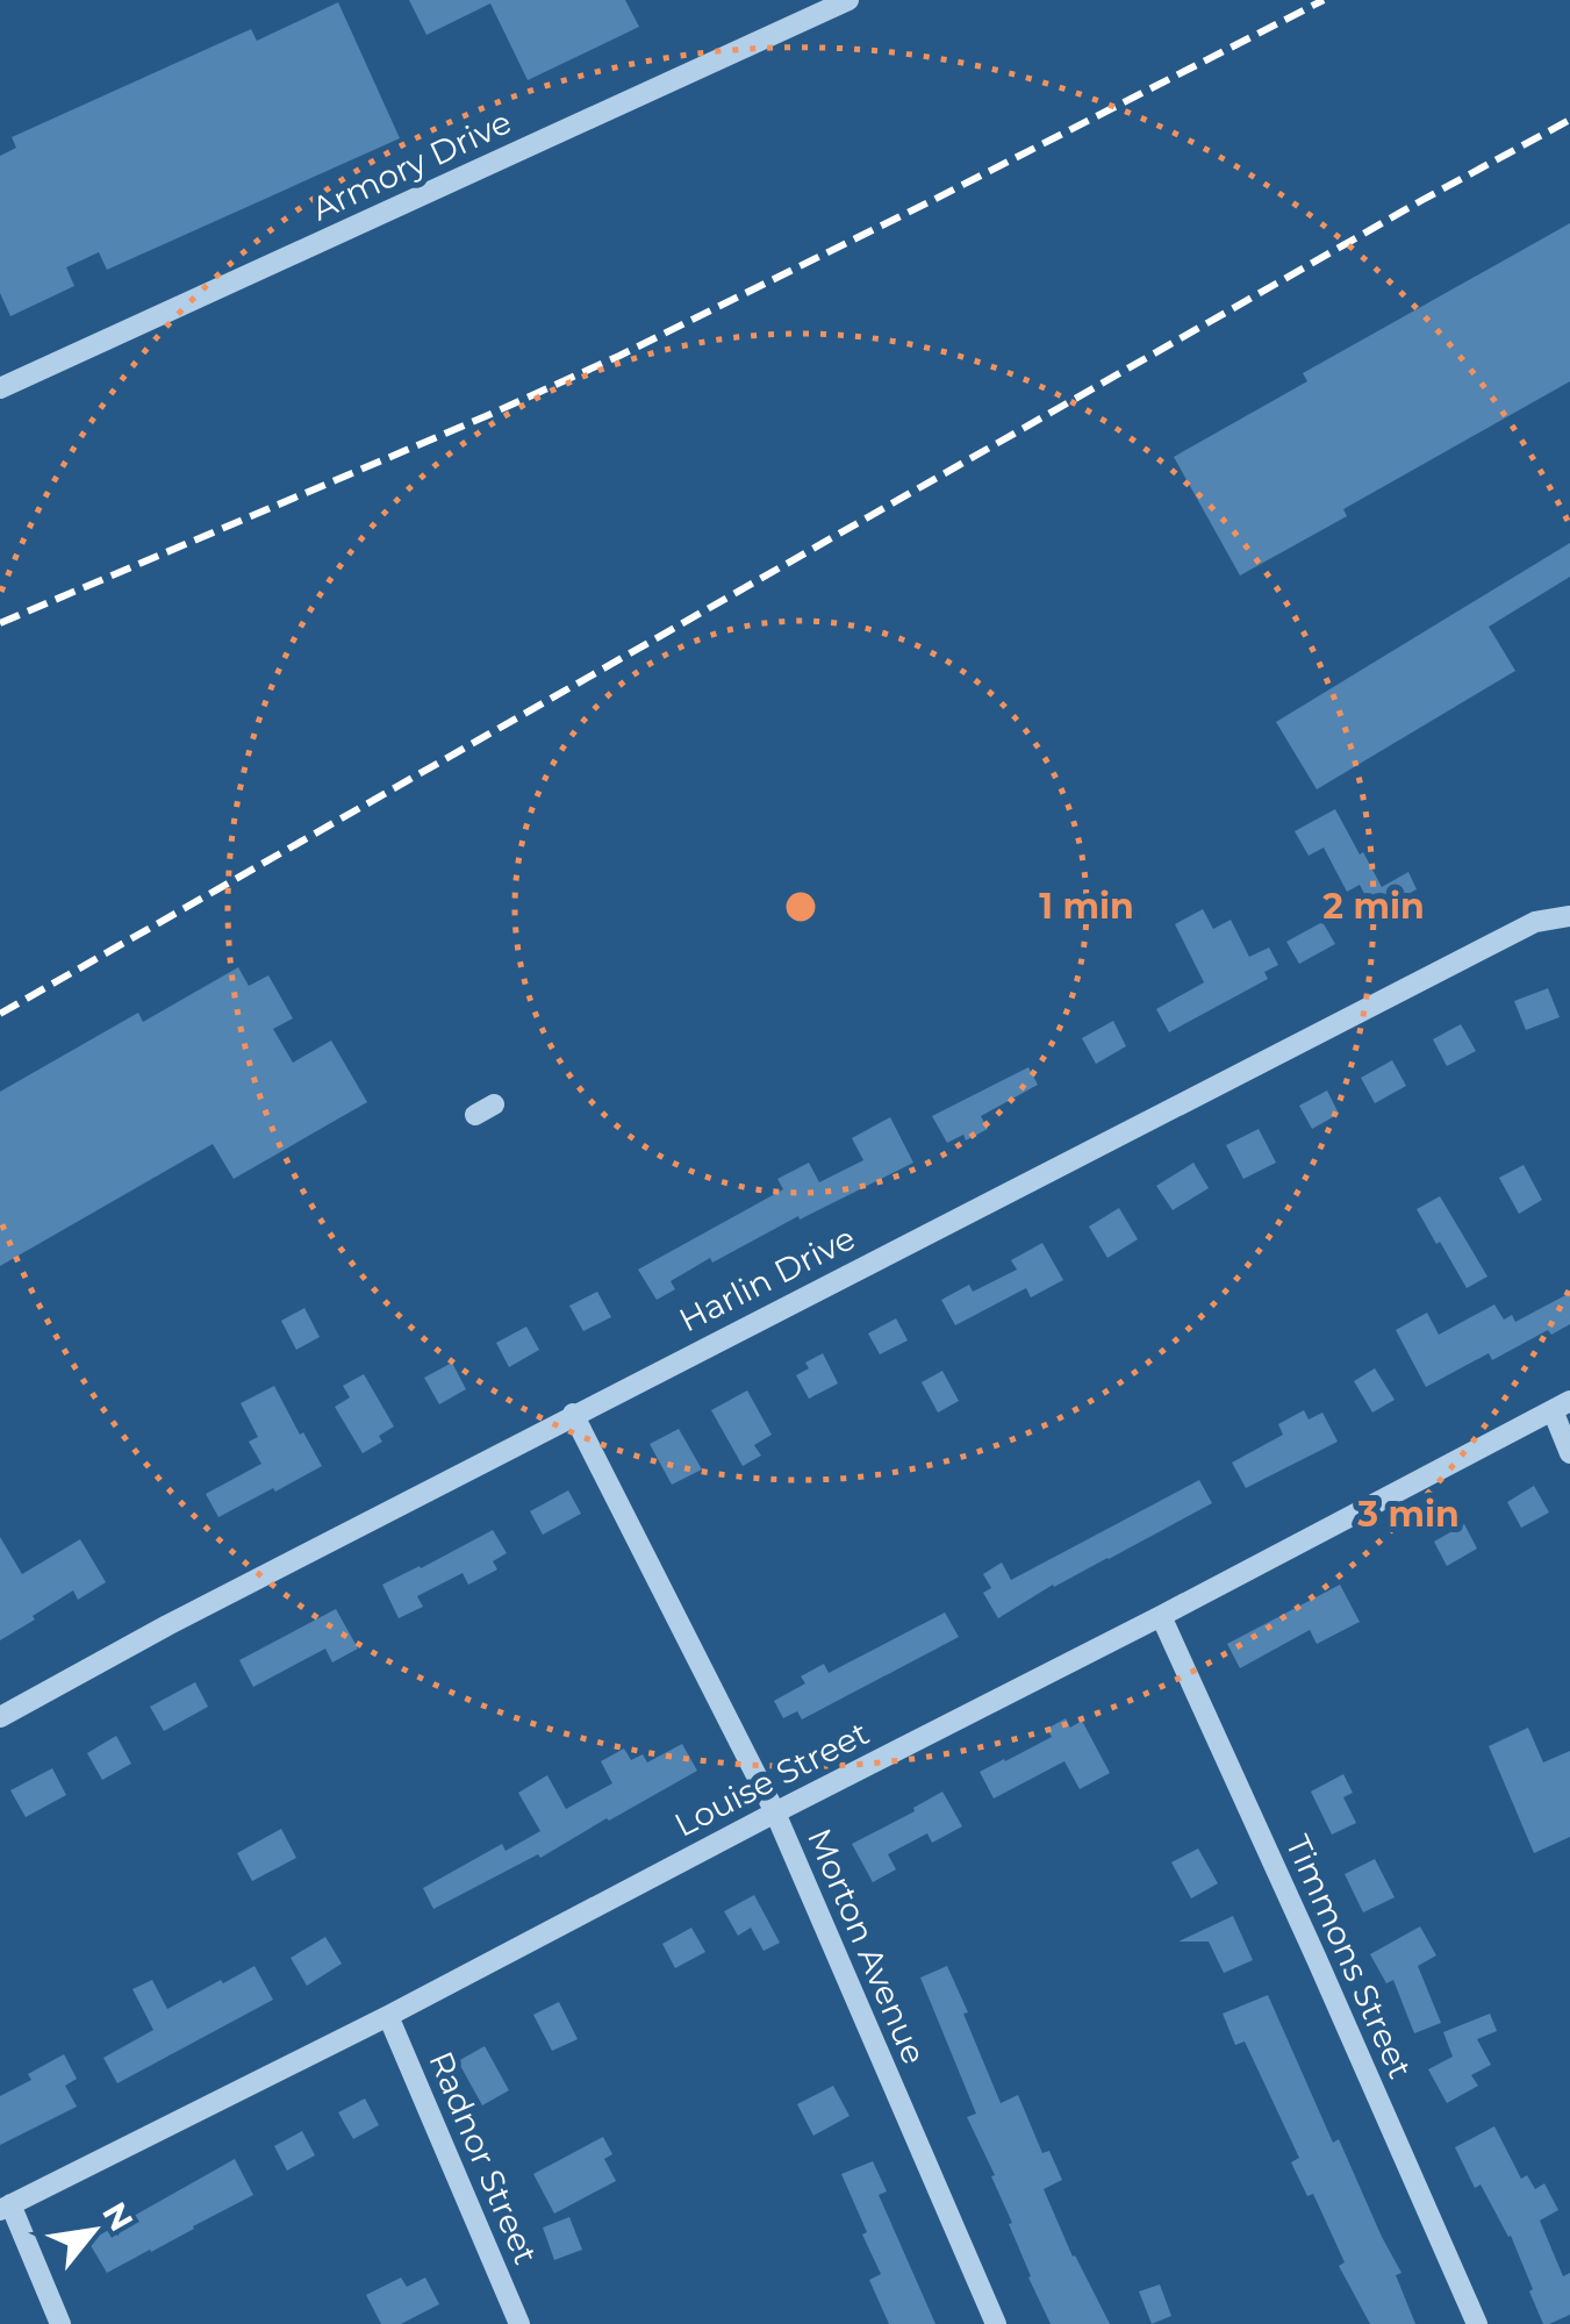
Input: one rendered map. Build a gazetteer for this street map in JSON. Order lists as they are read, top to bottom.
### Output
{
  "streets": {
    "street": [
      "Armory Drive",
      "Harlin Drive",
      "Louise Street",
      "Morton Avenue",
      "Timmons Street",
      "Radnor Street"
    ]
  },
  "crossings": [
    ["Harlin Drive", "Morton Avenue"],
    ["Louise Street", "Morton Avenue"],
    ["Louise Street", "Timmons Street"],
    ["Louise Street", "Radnor Street"]
  ],
  "north": "top right",
  "rings": ["1 min", "2 min", "3 min"]
}
